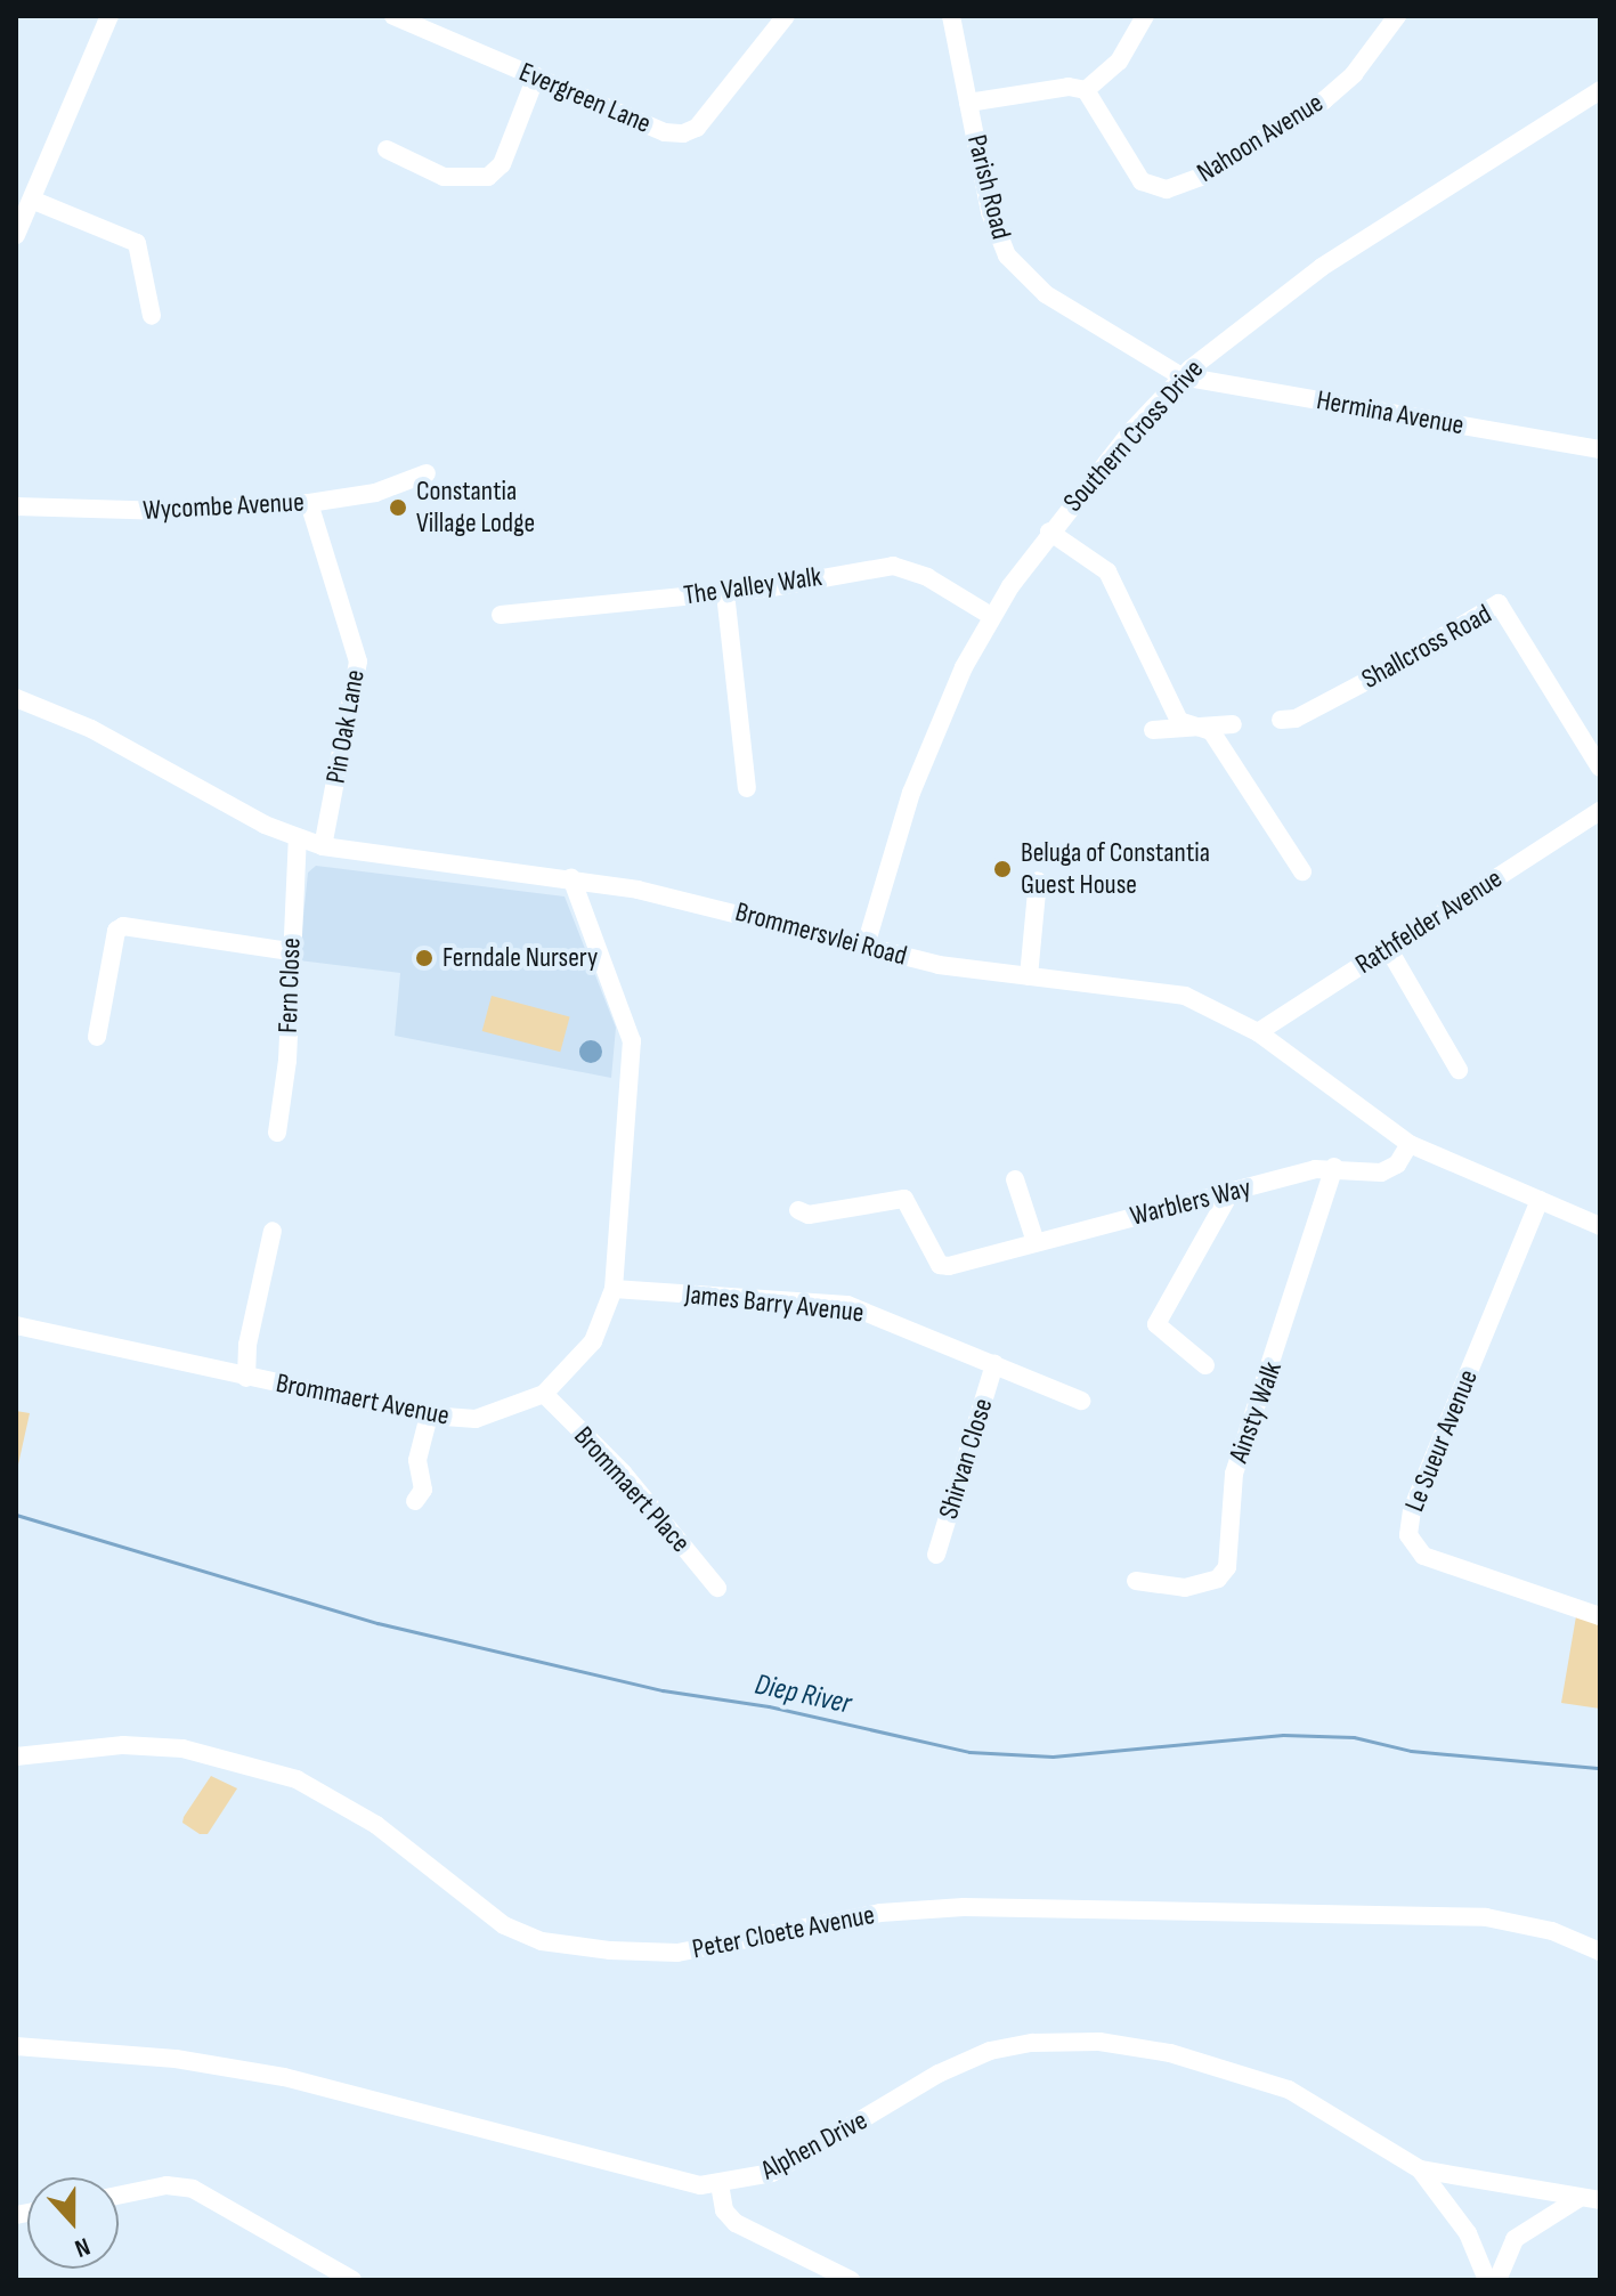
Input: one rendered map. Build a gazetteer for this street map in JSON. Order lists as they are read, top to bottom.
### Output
{
  "streets": {
    "street": [
      "Evergreen Lane",
      "Nahoon Avenue",
      "Parish Road",
      "Hermina Avenue",
      "Southern Cross Drive",
      "Wycombe Avenue",
      "The Valley Walk",
      "Shallcross Road",
      "Pin Oak Lane",
      "Rathfelder Avenue",
      "Brommersvlei Road",
      "Fern Close",
      "Warblers Way",
      "James Barry Avenue",
      "Brommaert Avenue",
      "Ainsty Walk",
      "Le Sueur Avenue",
      "Shirvan Close",
      "Brommaert Place",
      "Peter Cloete Avenue",
      "Alphen Drive"
    ]
  },
  "crossings": [
    ["Parish Road", "Hermina Avenue"],
    ["Parish Road", "Southern Cross Drive"],
    ["Hermina Avenue", "Southern Cross Drive"],
    ["Southern Cross Drive", "The Valley Walk"],
    ["Southern Cross Drive", "Brommersvlei Road"],
    ["Wycombe Avenue", "Pin Oak Lane"],
    ["Pin Oak Lane", "Brommersvlei Road"],
    ["Rathfelder Avenue", "Brommersvlei Road"],
    ["Brommersvlei Road", "Fern Close"],
    ["Brommersvlei Road", "Warblers Way"],
    ["Brommersvlei Road", "Brommaert Avenue"],
    ["Brommersvlei Road", "Le Sueur Avenue"],
    ["Warblers Way", "Ainsty Walk"],
    ["James Barry Avenue", "Brommaert Avenue"],
    ["James Barry Avenue", "Shirvan Close"],
    ["Brommaert Avenue", "Brommaert Place"]
  ],
  "water": ["Diep River"],
  "places": ["Constantia Village Lodge", "Beluga of Constantia Guest House", "Ferndale Nursery"],
  "north": "bottom"
}
